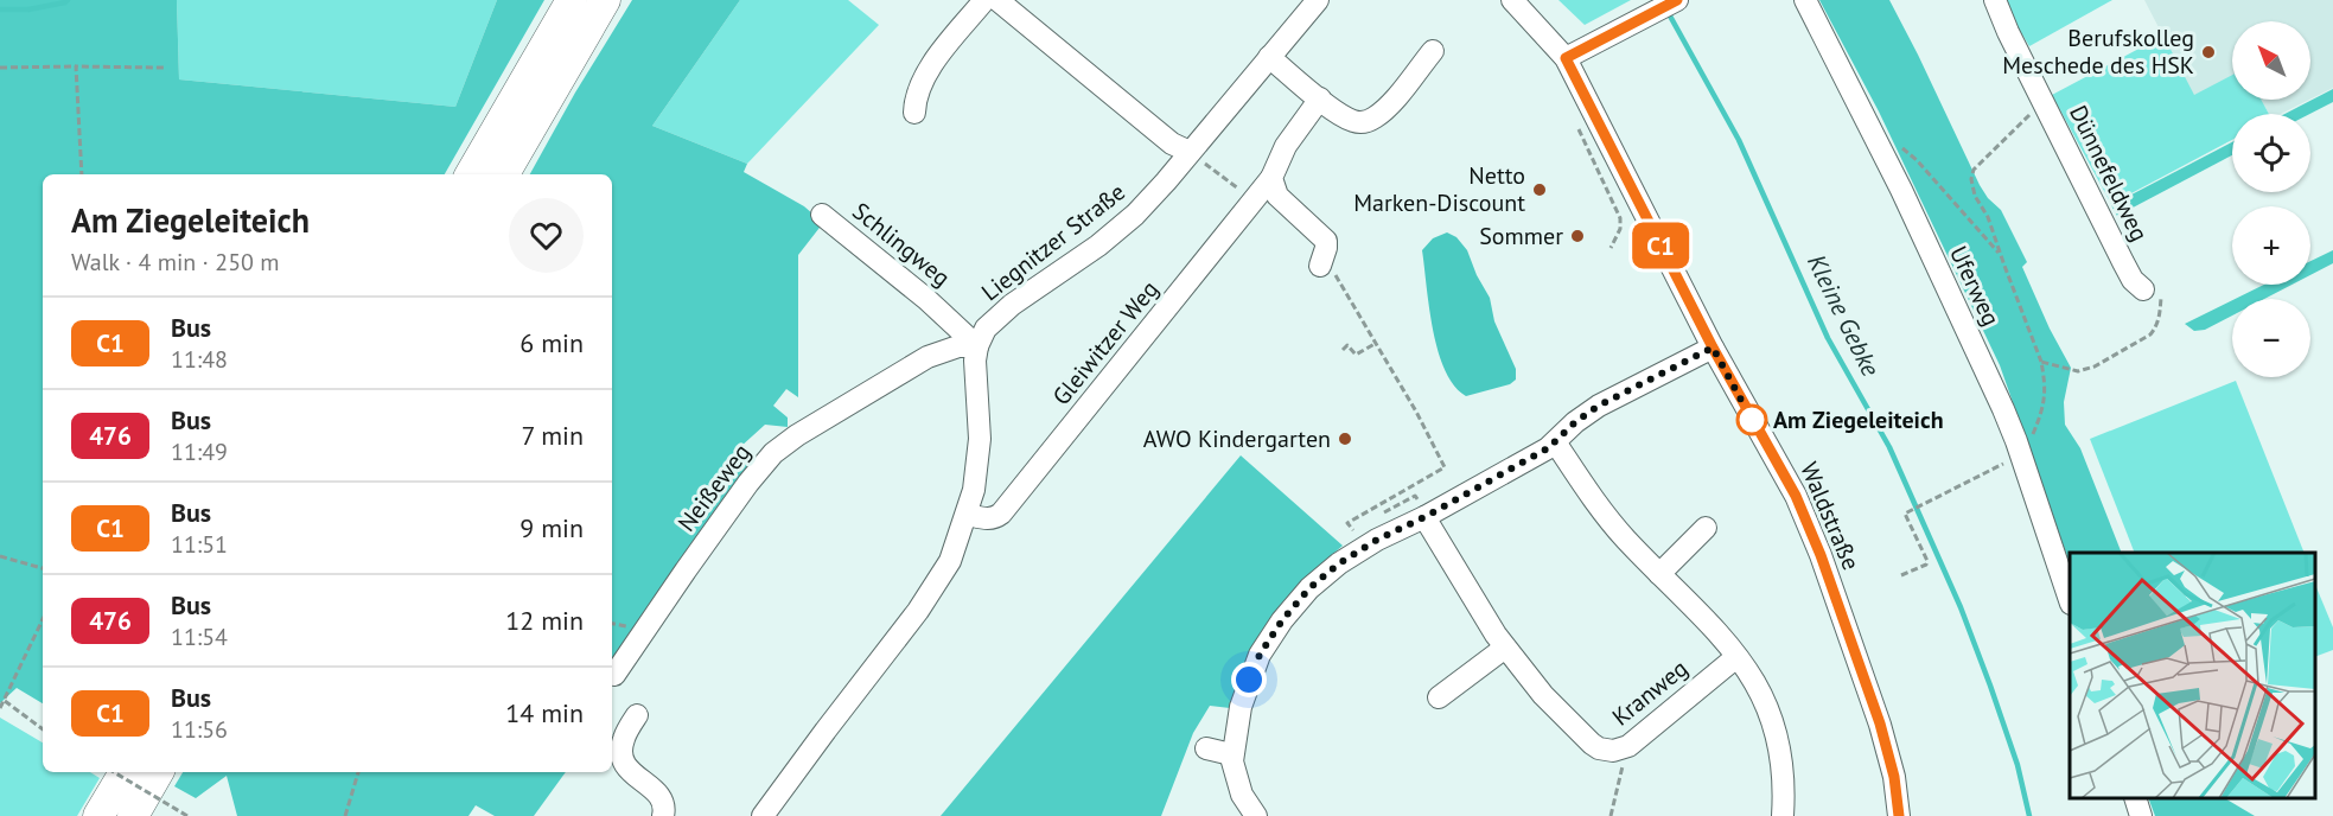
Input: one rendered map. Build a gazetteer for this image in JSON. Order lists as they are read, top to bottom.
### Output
{
  "streets": {
    "street": [
      "Dünnefeldweg",
      "Liegnitzer Straße",
      "Schlingweg",
      "Uferweg",
      "Gleiwitzer Weg",
      "Neißeweg",
      "Waldstraße",
      "Kranweg"
    ]
  },
  "crossings": [
    ["Liegnitzer Straße", "Schlingweg"],
    ["Liegnitzer Straße", "Neißeweg"],
    ["Schlingweg", "Neißeweg"]
  ],
  "water": ["Kleine Gebke"],
  "places": [
    "Berufskolleg Meschede des HSK",
    "Netto Marken-Discount",
    "Sommer",
    "Am Ziegeleiteich",
    "AWO Kindergarten"
  ],
  "lines": ["bus line C1"],
  "north": "top left",
  "page": {
    "on_map": "C1",
    "map_buttons": ["+", "−"],
    "heading": ["Am Ziegeleiteich", "Walk · 4 min · 250 m"],
    "list": [
      {
        "mark": "C1",
        "name": "Bus",
        "note": "11:48",
        "value": "6 min"
      },
      {
        "mark": "476",
        "name": "Bus",
        "note": "11:49",
        "value": "7 min"
      },
      {
        "mark": "C1",
        "name": "Bus",
        "note": "11:51",
        "value": "9 min"
      },
      {
        "mark": "476",
        "name": "Bus",
        "note": "11:54",
        "value": "12 min"
      },
      {
        "mark": "C1",
        "name": "Bus",
        "note": "11:56",
        "value": "14 min"
      }
    ]
  }
}
